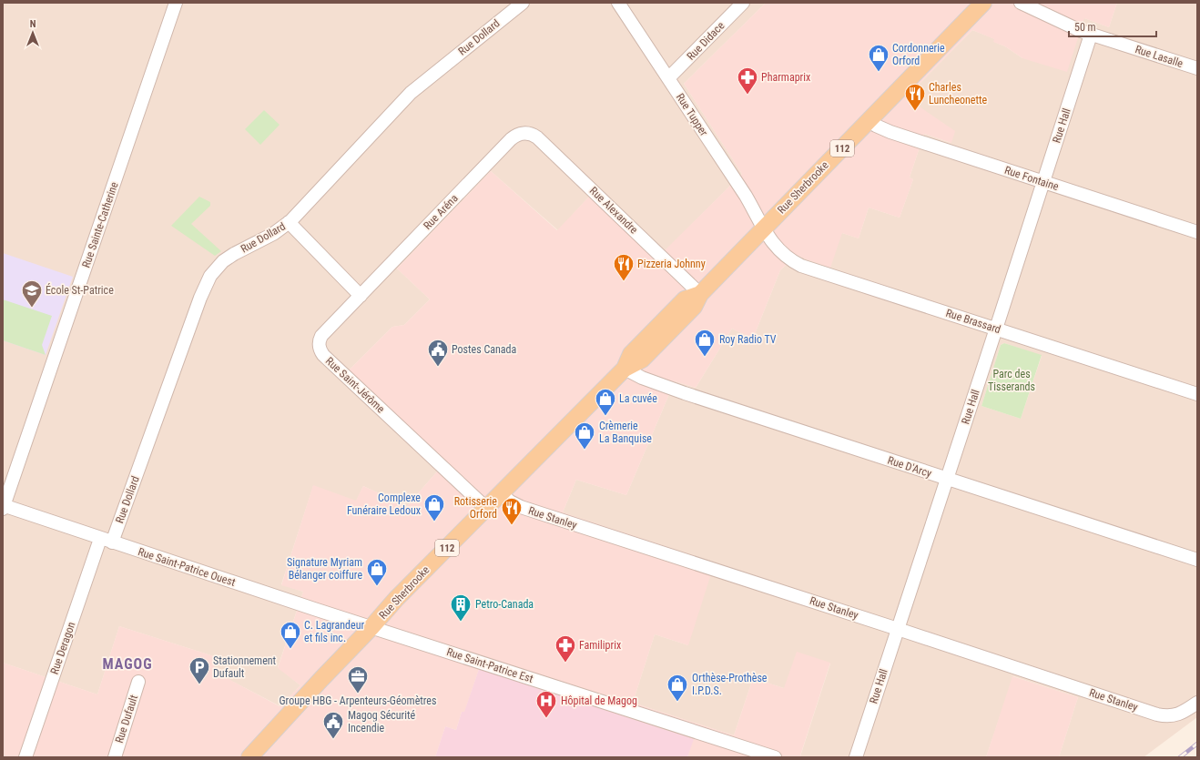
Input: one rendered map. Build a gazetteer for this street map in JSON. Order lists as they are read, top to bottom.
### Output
{
  "streets": {
    "main road": ["112", "Rue Sherbrooke"],
    "street": [
      "Rue Dollard",
      "Rue Didace",
      "Rue Lasalle",
      "Rue Tupper",
      "Rue Hall",
      "Rue Fontaine",
      "Rue Alexandre",
      "Rue Aréna",
      "Rue Sainte-Catherine",
      "Rue Brassard",
      "Rue Saint-Jérôme",
      "Rue D'Arcy",
      "Rue Stanley",
      "Rue Saint-Patrice Ouest",
      "Rue Deragon",
      "Rue Saint-Patrice Est",
      "Rue Dufault"
    ]
  },
  "crossings": [
    ["Rue Dollard", "Rue Saint-Patrice Ouest"],
    ["Rue Dollard", "Rue Deragon"],
    ["Rue Didace", "Rue Tupper"],
    ["Rue Lasalle", "Rue Hall"],
    ["Rue Tupper", "Rue Sherbrooke"],
    ["Rue Tupper", "Rue Brassard"],
    ["Rue Hall", "Rue Fontaine"],
    ["Rue Hall", "Rue Brassard"],
    ["Rue Hall", "Rue D'Arcy"],
    ["Rue Hall", "Rue Stanley"],
    ["Rue Fontaine", "Rue Sherbrooke"],
    ["Rue Sherbrooke", "Rue Alexandre"],
    ["Rue Sherbrooke", "Rue Brassard"],
    ["Rue Sherbrooke", "Rue Saint-Jérôme"],
    ["Rue Sherbrooke", "Rue D'Arcy"],
    ["Rue Sherbrooke", "Rue Stanley"],
    ["Rue Sherbrooke", "Rue Saint-Patrice Ouest"],
    ["Rue Sherbrooke", "Rue Saint-Patrice Est"],
    ["Rue Alexandre", "Rue Aréna"],
    ["Rue Aréna", "Rue Saint-Jérôme"],
    ["Rue Sainte-Catherine", "Rue Saint-Patrice Ouest"],
    ["Rue Saint-Patrice Ouest", "Rue Deragon"],
    ["Rue Saint-Patrice Ouest", "Rue Saint-Patrice Est"]
  ],
  "districts": ["MAGOG"],
  "parks": ["Parc des Tisserands"],
  "places": {
    "shop": [
      "Cordonnerie Orford",
      "Roy Radio TV",
      "La cuvée",
      "Crèmerie La Banquise",
      "Complexe Funéraire Ledoux",
      "Signature Myriam Bélanger coiffure",
      "C. Lagrandeur et fils inc.",
      "Orthèse-Prothèse I.P.D.S."
    ],
    "pharmacy": ["Pharmaprix", "Familiprix"],
    "restaurant": ["Charles Luncheonette", "Pizzeria Johnny", "Rotisserie Orford"],
    "school or university": ["École St-Patrice"],
    "public building": ["Postes Canada", "Magog Sécurité Incendie"],
    "building": ["Petro-Canada"],
    "parking": ["Stationnement Dufault"],
    "office": ["Groupe HBG - Arpenteurs-Géomètres"],
    "hospital": ["Hôpital de Magog"]
  },
  "scale_bar": "50 m",
  "north": "top"
}
